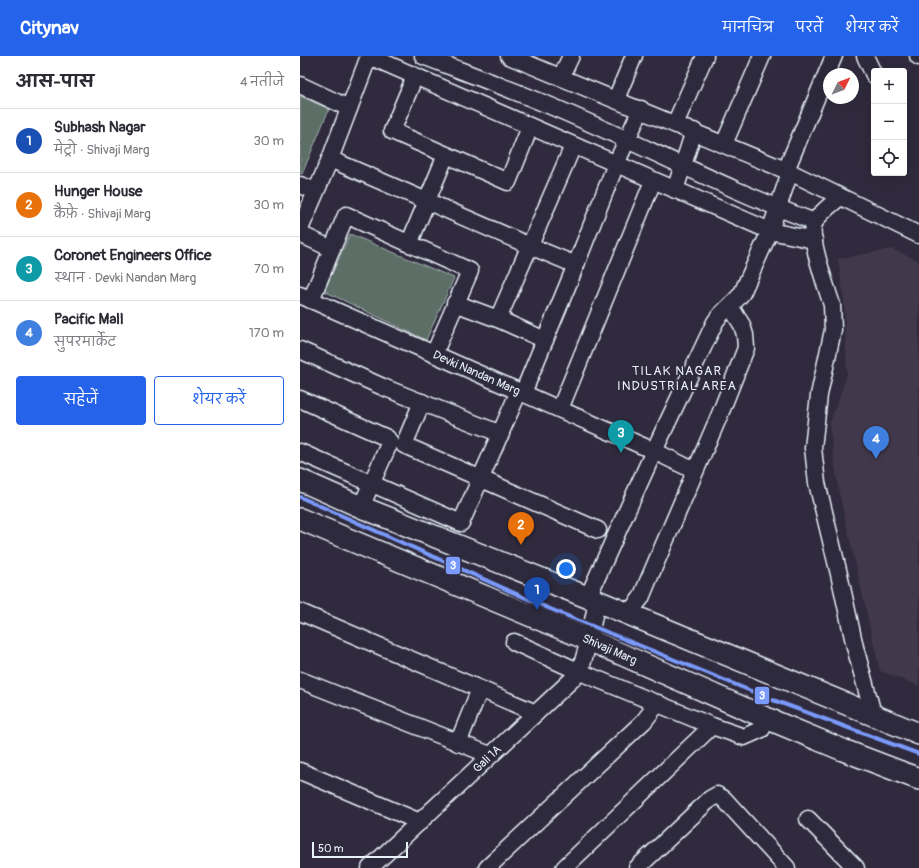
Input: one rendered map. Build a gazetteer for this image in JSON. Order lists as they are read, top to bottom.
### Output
{
  "streets": {
    "main road": ["Shivaji Marg"],
    "street": ["Devki Nandan Marg", "Gali 1A"]
  },
  "districts": ["TILAK NAGAR INDUSTRIAL AREA"],
  "lines": ["transit line 3"],
  "scale_bar": "50 m",
  "north": "top right",
  "page": {
    "header": "Citynav",
    "nav": ["मानचित्र", "परतें", "शेयर करें"],
    "heading": ["आस-पास", "4 नतीजे"],
    "map_buttons": ["+", "−"],
    "list": [
      {
        "mark": "1",
        "name": "Subhash Nagar",
        "note": "मेट्रो · Shivaji Marg",
        "value": "30 m"
      },
      {
        "mark": "2",
        "name": "Hunger House",
        "note": "कैफ़े · Shivaji Marg",
        "value": "30 m"
      },
      {
        "mark": "3",
        "name": "Coronet Engineers Office",
        "note": "स्थान · Devki Nandan Marg",
        "value": "70 m"
      },
      {
        "mark": "4",
        "name": "Pacific Mall",
        "note": "सुपरमार्केट",
        "value": "170 m"
      }
    ],
    "buttons": ["सहेजें", "शेयर करें"],
    "pins": [
      "3",
      "4",
      "2",
      "1"
    ],
    "scale": "50 m"
  }
}
